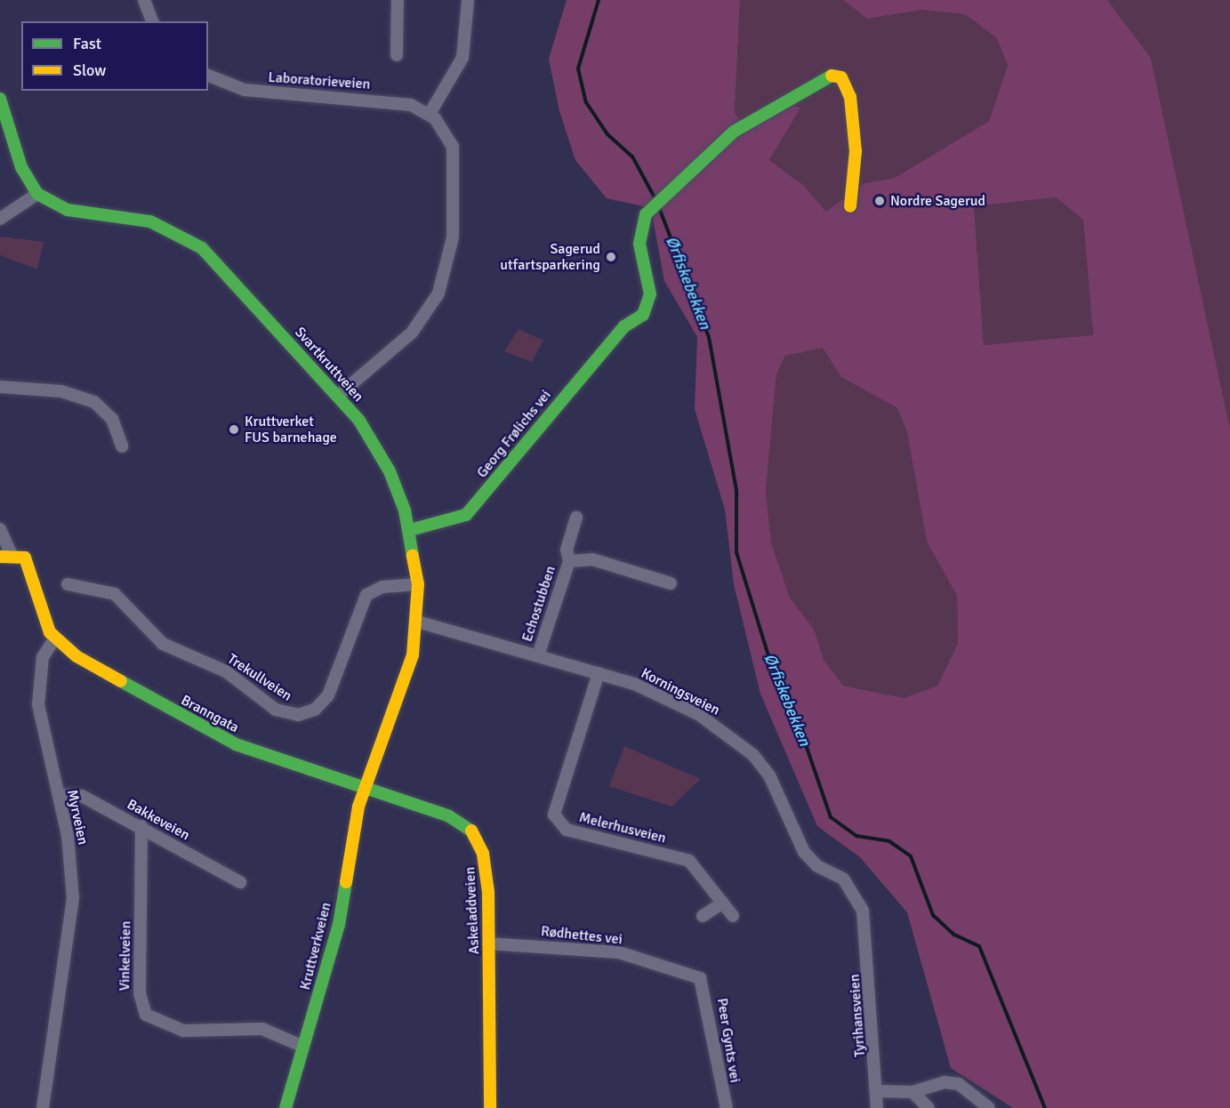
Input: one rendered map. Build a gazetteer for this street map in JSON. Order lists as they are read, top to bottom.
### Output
{
  "streets": {
    "street": [
      "Laboratorieveien",
      "Svartkruttveien",
      "Georg Frølichs vei",
      "Echostubben",
      "Trekullveien",
      "Korningsveien",
      "Branngata",
      "Myrveien",
      "Bakkeveien",
      "Melerhusveien",
      "Askeladdveien",
      "Rødhettes vei",
      "Kruttverkveien",
      "Vinkelveien",
      "Tyrihansveien",
      "Peer Gynts vei"
    ]
  },
  "crossings": [
    ["Svartkruttveien", "Georg Frølichs vei"],
    ["Svartkruttveien", "Trekullveien"],
    ["Svartkruttveien", "Korningsveien"],
    ["Svartkruttveien", "Branngata"],
    ["Svartkruttveien", "Askeladdveien"],
    ["Svartkruttveien", "Kruttverkveien"],
    ["Echostubben", "Korningsveien"],
    ["Korningsveien", "Melerhusveien"],
    ["Korningsveien", "Tyrihansveien"],
    ["Branngata", "Myrveien"],
    ["Branngata", "Askeladdveien"],
    ["Branngata", "Kruttverkveien"],
    ["Myrveien", "Bakkeveien"],
    ["Bakkeveien", "Vinkelveien"],
    ["Askeladdveien", "Rødhettes vei"],
    ["Askeladdveien", "Kruttverkveien"],
    ["Rødhettes vei", "Peer Gynts vei"],
    ["Kruttverkveien", "Vinkelveien"]
  ],
  "water": ["Ørfiskebekken"],
  "places": ["Nordre Sagerud", "Sagerud utfartsparkering", "Kruttverket FUS barnehage"],
  "legend": ["Fast", "Slow"]
}
